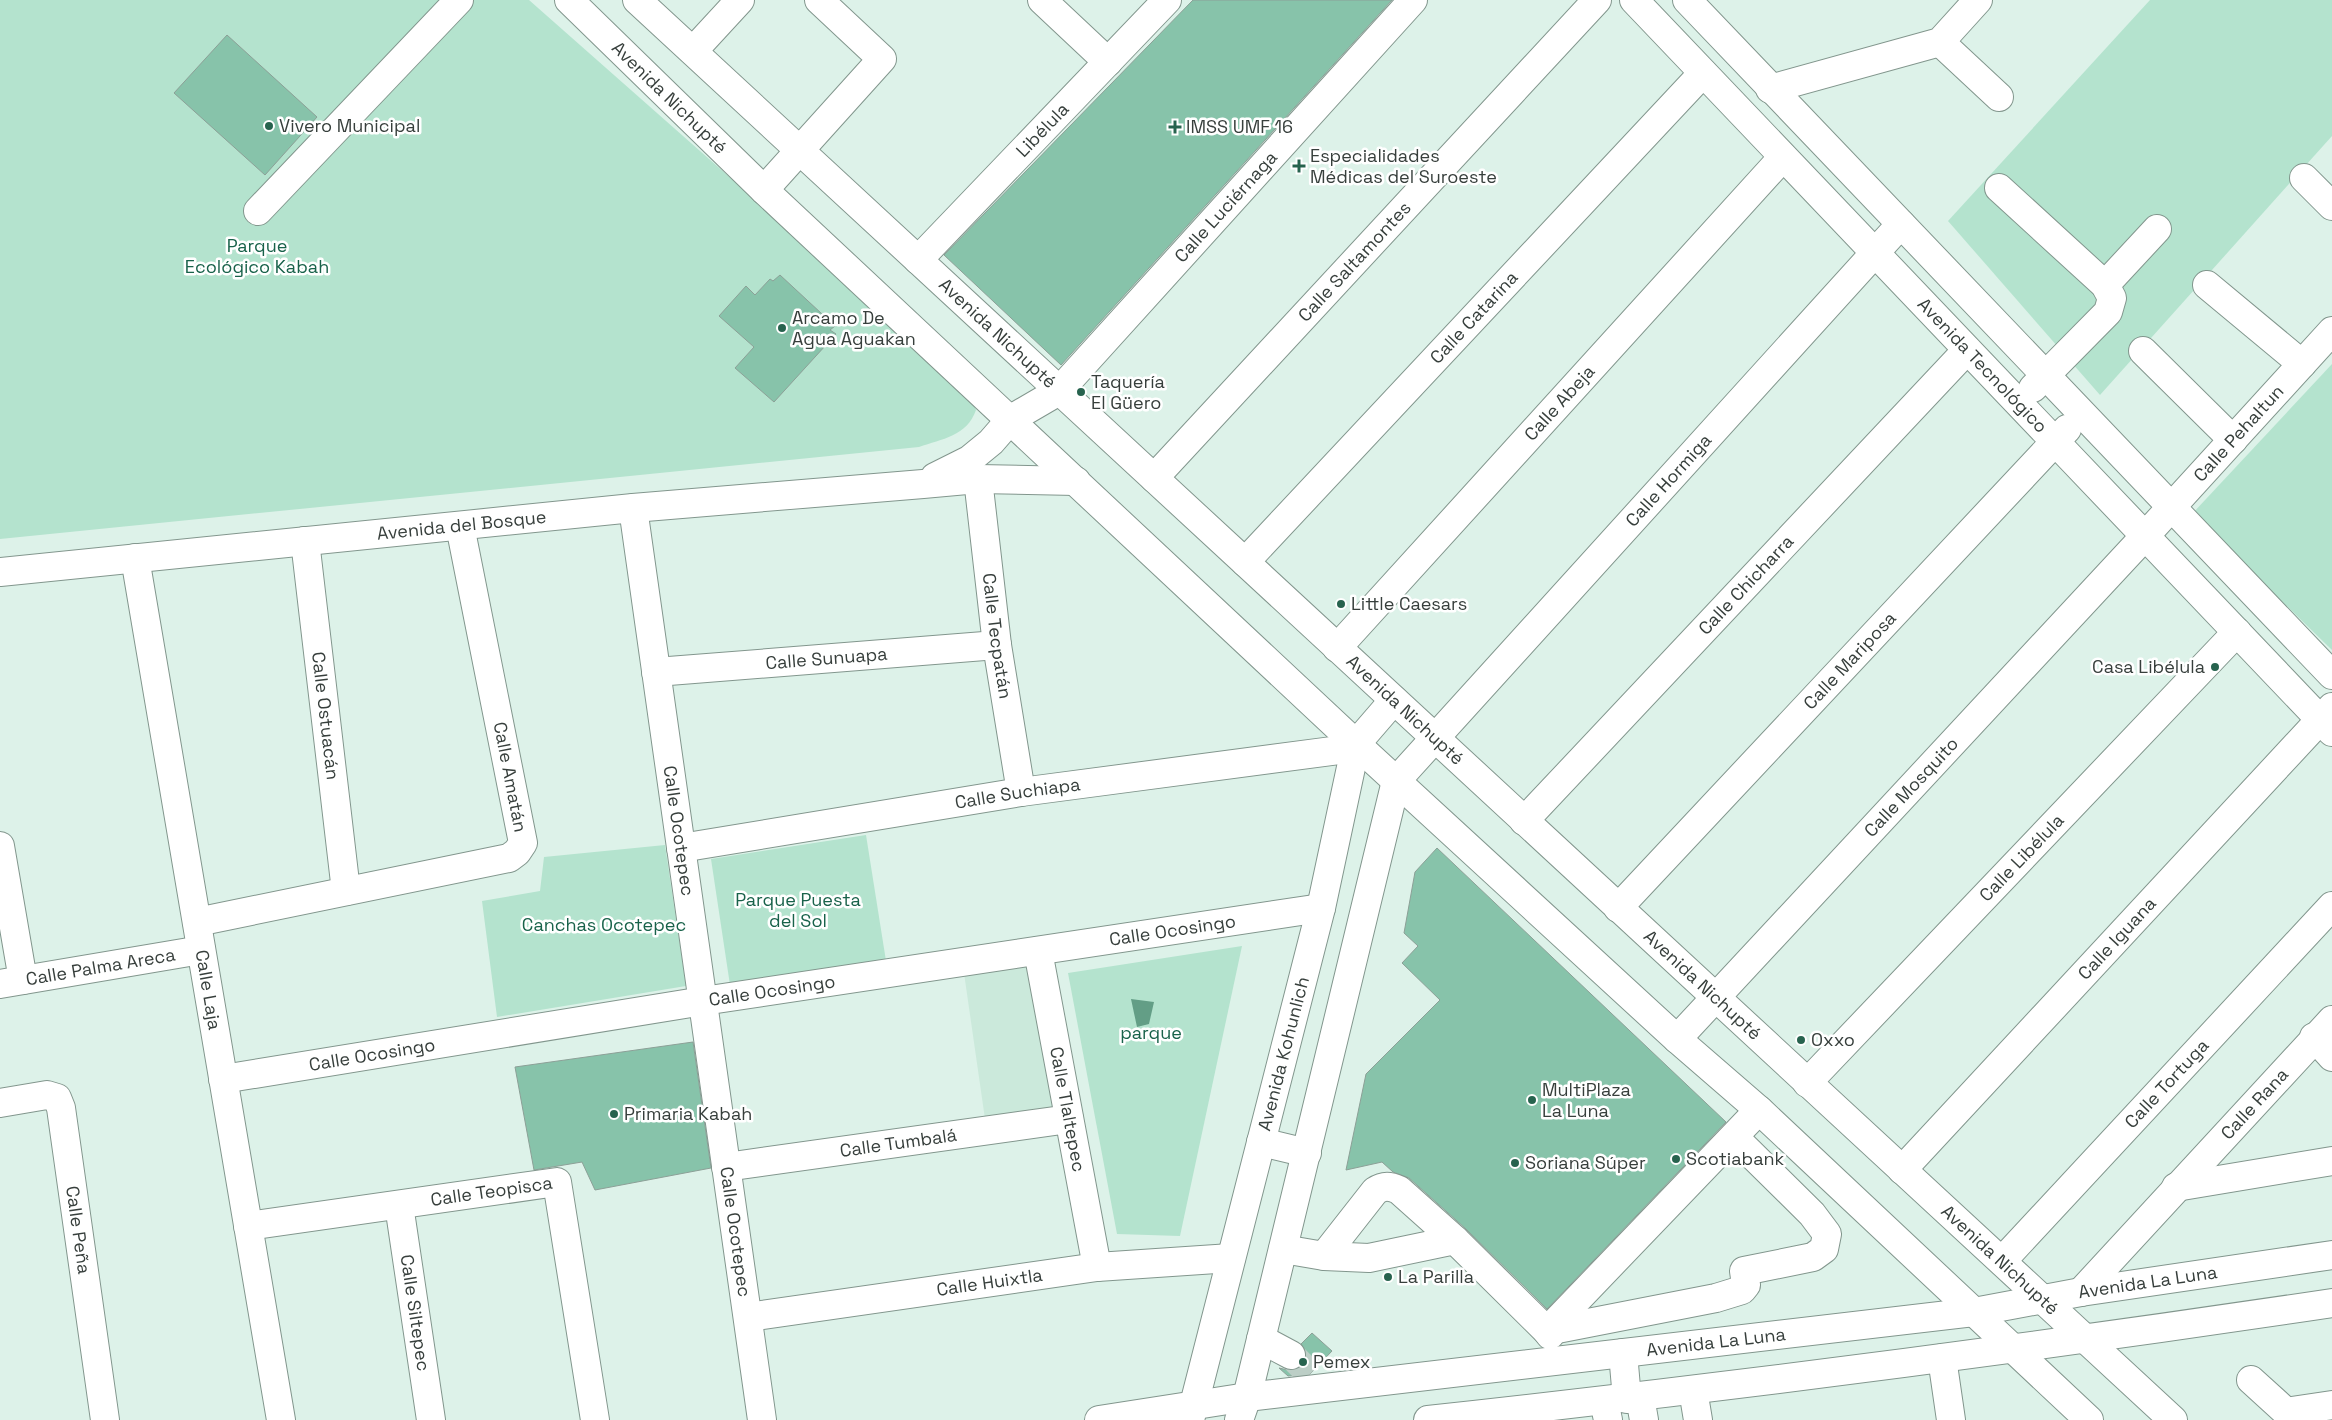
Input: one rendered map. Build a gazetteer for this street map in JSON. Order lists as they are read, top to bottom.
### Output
{
  "streets": {
    "street": [
      "Avenida Nichupté",
      "Libélula",
      "Calle Luciérnaga",
      "Calle Saltamontes",
      "Calle Catarina",
      "Avenida Tecnológico",
      "Calle Abeja",
      "Calle Pehaltun",
      "Calle Hormiga",
      "Avenida del Bosque",
      "Calle Chicharra",
      "Calle Tecpatán",
      "Calle Sunuapa",
      "Calle Mariposa",
      "Calle Ostuacán",
      "Calle Amatán",
      "Calle Mosquito",
      "Calle Suchiapa",
      "Calle Ocotepec",
      "Calle Libélula",
      "Calle Ocosingo",
      "Calle Iguana",
      "Calle Palma Areca",
      "Calle Laja",
      "Avenida Kohunlich",
      "Calle Tortuga",
      "Calle Rana",
      "Calle Tlaltepec",
      "Calle Tumbalá",
      "Calle Teopisca",
      "Calle Peña",
      "Avenida La Luna",
      "Calle Huixtla",
      "Calle Siltepec"
    ]
  },
  "crossings": [
    ["Avenida Nichupté", "Libélula"],
    ["Avenida Nichupté", "Calle Luciérnaga"],
    ["Avenida Nichupté", "Calle Saltamontes"],
    ["Avenida Nichupté", "Calle Catarina"],
    ["Avenida Nichupté", "Calle Abeja"],
    ["Avenida Nichupté", "Calle Hormiga"],
    ["Avenida Nichupté", "Avenida del Bosque"],
    ["Avenida Nichupté", "Calle Chicharra"],
    ["Avenida Nichupté", "Calle Mariposa"],
    ["Avenida Nichupté", "Calle Mosquito"],
    ["Avenida Nichupté", "Calle Suchiapa"],
    ["Avenida Nichupté", "Calle Libélula"],
    ["Avenida Nichupté", "Calle Iguana"],
    ["Avenida Nichupté", "Avenida Kohunlich"],
    ["Avenida Nichupté", "Calle Tortuga"],
    ["Avenida Nichupté", "Avenida La Luna"],
    ["Calle Luciérnaga", "Avenida del Bosque"],
    ["Calle Catarina", "Avenida Tecnológico"],
    ["Avenida Tecnológico", "Calle Abeja"],
    ["Avenida Tecnológico", "Calle Pehaltun"],
    ["Avenida Tecnológico", "Calle Hormiga"],
    ["Avenida Tecnológico", "Calle Chicharra"],
    ["Avenida Tecnológico", "Calle Mariposa"],
    ["Avenida Tecnológico", "Calle Mosquito"],
    ["Avenida Tecnológico", "Calle Libélula"],
    ["Avenida Tecnológico", "Calle Iguana"],
    ["Calle Pehaltun", "Calle Mosquito"],
    ["Avenida del Bosque", "Calle Tecpatán"],
    ["Avenida del Bosque", "Calle Ostuacán"],
    ["Avenida del Bosque", "Calle Amatán"],
    ["Avenida del Bosque", "Calle Ocotepec"],
    ["Avenida del Bosque", "Calle Laja"],
    ["Calle Tecpatán", "Calle Sunuapa"],
    ["Calle Tecpatán", "Calle Suchiapa"],
    ["Calle Sunuapa", "Calle Ocotepec"],
    ["Calle Ostuacán", "Calle Amatán"],
    ["Calle Amatán", "Calle Laja"],
    ["Calle Suchiapa", "Calle Ocotepec"],
    ["Calle Suchiapa", "Avenida Kohunlich"],
    ["Calle Ocotepec", "Calle Ocosingo"],
    ["Calle Ocotepec", "Calle Tumbalá"],
    ["Calle Ocotepec", "Calle Huixtla"],
    ["Calle Ocosingo", "Calle Laja"],
    ["Calle Ocosingo", "Avenida Kohunlich"],
    ["Calle Ocosingo", "Calle Tlaltepec"],
    ["Calle Palma Areca", "Calle Laja"],
    ["Calle Laja", "Calle Teopisca"],
    ["Avenida Kohunlich", "Avenida La Luna"],
    ["Avenida Kohunlich", "Calle Huixtla"],
    ["Calle Rana", "Avenida La Luna"],
    ["Calle Tlaltepec", "Calle Tumbalá"],
    ["Calle Tlaltepec", "Calle Huixtla"],
    ["Calle Teopisca", "Calle Siltepec"]
  ],
  "parks": [
    "Parque Ecológico Kabah",
    "Parque Puesta del Sol",
    "Canchas Ocotepec",
    "parque"
  ],
  "places": {
    "other": [
      "Vivero Municipal",
      "Arcamo De Agua Aguakan",
      "Taquería El Güero",
      "Little Caesars",
      "Casa Libélula",
      "Oxxo",
      "MultiPlaza La Luna",
      "Primaria Kabah",
      "Scotiabank",
      "Soriana Súper",
      "La Parilla",
      "Pemex"
    ],
    "health": ["IMSS UMF 16", "Especialidades Médicas del Suroeste"]
  }
}
